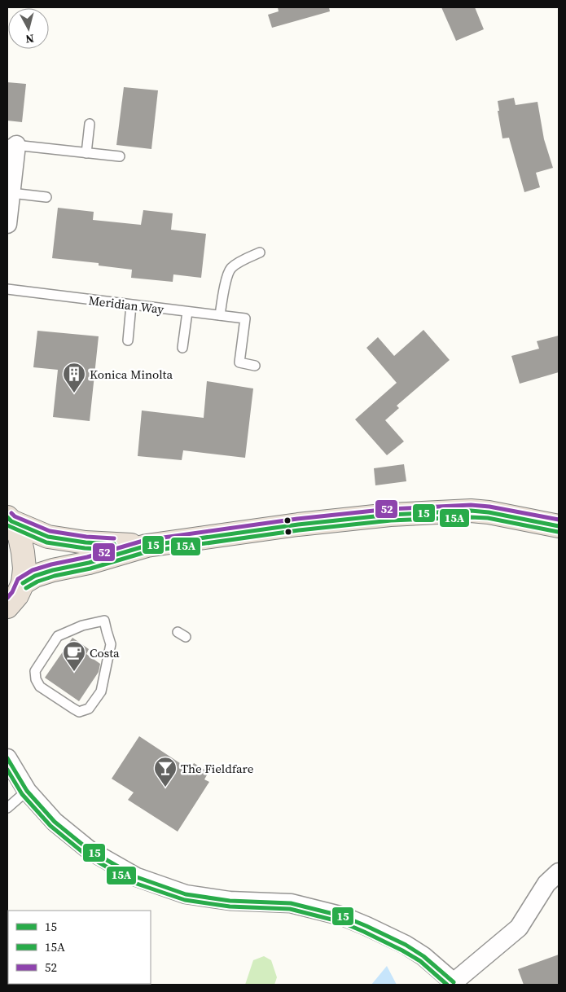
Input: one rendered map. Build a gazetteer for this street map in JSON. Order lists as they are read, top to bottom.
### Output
{
  "streets": {
    "lane": ["Meridian Way"]
  },
  "places": {
    "building": ["Konica Minolta"],
    "cafe": ["Costa"],
    "bar": ["The Fieldfare"]
  },
  "lines": ["transit line 52", "transit line 15", "transit line 15A"],
  "legend": ["15", "15A", "52"],
  "north": "bottom"
}
